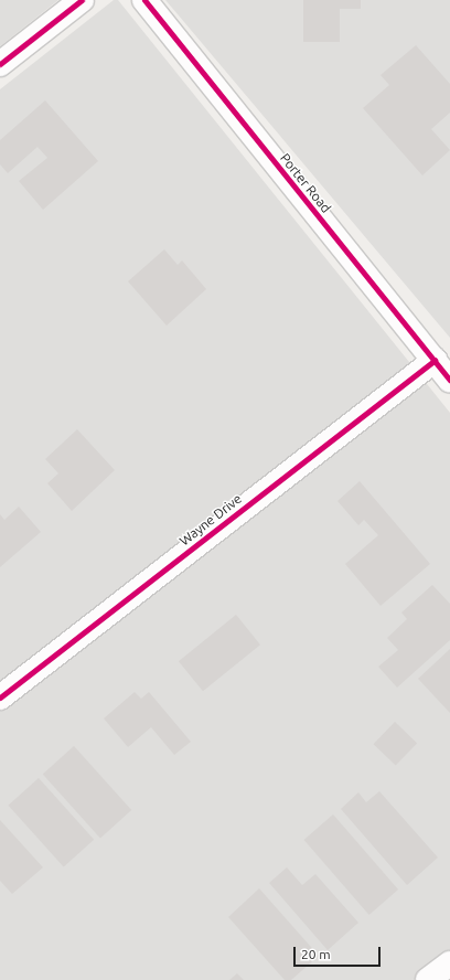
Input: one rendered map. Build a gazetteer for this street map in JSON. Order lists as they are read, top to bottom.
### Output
{
  "streets": {
    "street": ["Porter Road", "Wayne Drive"]
  },
  "crossings": [
    ["Porter Road", "Wayne Drive"]
  ],
  "scale_bar": "20 m"
}
